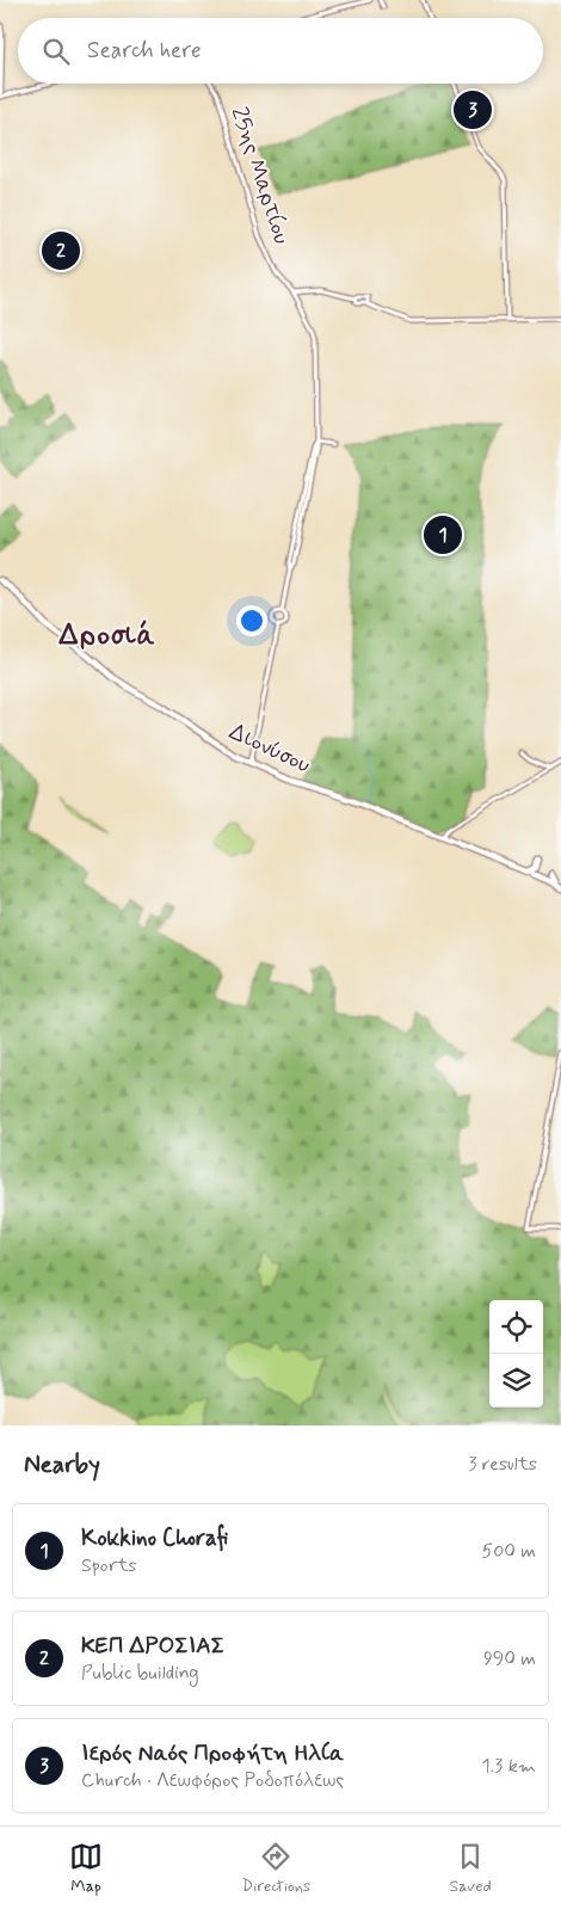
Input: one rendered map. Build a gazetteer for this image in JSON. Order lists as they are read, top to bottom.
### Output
{
  "streets": {
    "main road": ["Διονύσου"],
    "street": ["25ης Μαρτίου"]
  },
  "districts": ["Δροσιά"],
  "page": {
    "search": "Search here",
    "pins": ["3", "2", "1"],
    "heading": ["Nearby", "3 results"],
    "list": [
      {
        "mark": "1",
        "name": "Kokkino Chorafi",
        "note": "Sports",
        "value": "500 m"
      },
      {
        "mark": "2",
        "name": "ΚΕΠ ΔΡΟΣΙΑΣ",
        "note": "Public building",
        "value": "990 m"
      },
      {
        "mark": "3",
        "name": "Ιερός Ναός Προφήτη Ηλία",
        "note": "Church · Λεωφόρος Ροδοπόλεως",
        "value": "1.3 km"
      }
    ],
    "nav": ["Map", "Directions", "Saved"]
  }
}
